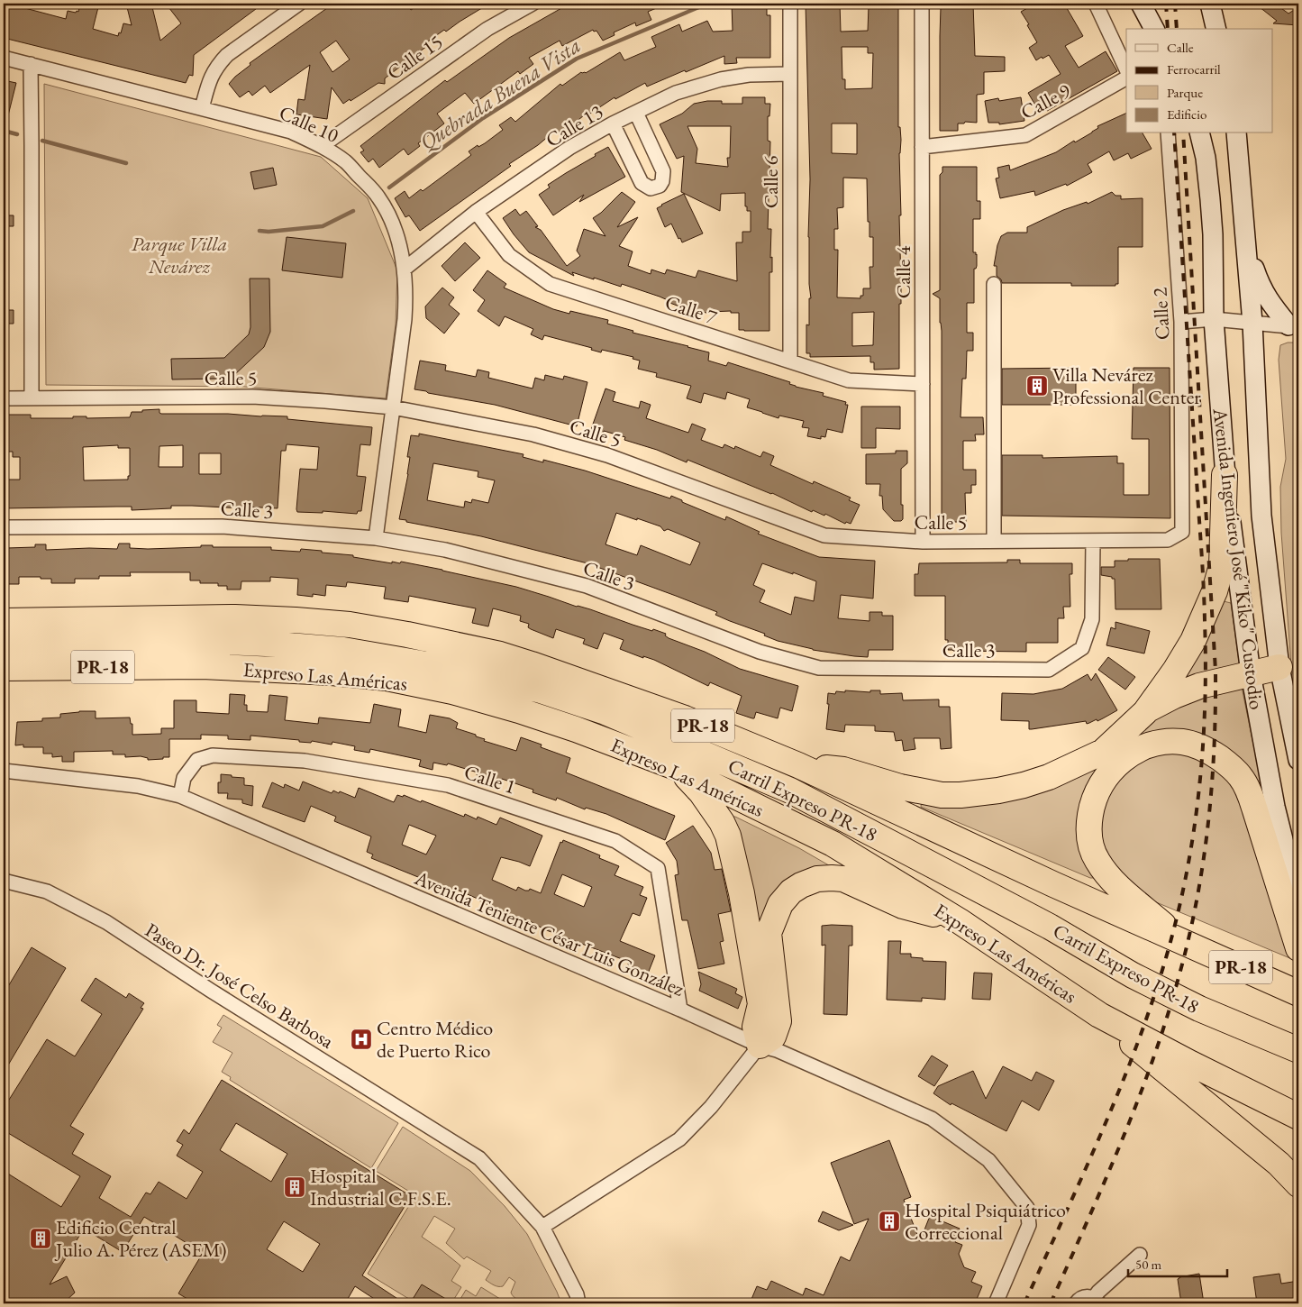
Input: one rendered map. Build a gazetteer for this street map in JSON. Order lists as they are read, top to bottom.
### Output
{
  "streets": {
    "highway": ["PR-18", "Expreso Las Américas", "Carril Expreso PR-18"],
    "main road": ["Avenida Ingeniero José \"Kiko\" Custodio"],
    "street": [
      "Calle 15",
      "Calle 9",
      "Calle 10",
      "Calle 13",
      "Calle 6",
      "Calle 4",
      "Calle 7",
      "Calle 2",
      "Calle 5",
      "Calle 3",
      "Calle 1",
      "Avenida Teniente César Luis González",
      "Paseo Dr. José Celso Barbosa"
    ]
  },
  "crossings": [
    ["Calle 15", "Calle 10"],
    ["Calle 9", "Calle 4"],
    ["Calle 10", "Calle 13"],
    ["Calle 10", "Calle 5"],
    ["Calle 10", "Calle 3"],
    ["Calle 13", "Calle 6"],
    ["Calle 13", "Calle 7"],
    ["Calle 6", "Calle 7"],
    ["Calle 4", "Calle 7"],
    ["Calle 4", "Calle 5"],
    ["Calle 2", "Calle 5"],
    ["Calle 5", "Calle 3"],
    ["Calle 1", "Avenida Teniente César Luis González"]
  ],
  "water": ["Quebrada Buena Vista"],
  "parks": ["Parque Villa Nevárez"],
  "places": {
    "building": [
      "Villa Nevárez Professional Center",
      "Hospital Industrial C.F.S.E.",
      "Hospital Psiquiátrico Correccional",
      "Edificio Central Julio A. Pérez (ASEM)"
    ],
    "hospital": ["Centro Médico de Puerto Rico"]
  },
  "legend": [
    "Calle",
    "Ferrocarril",
    "Parque",
    "Edificio"
  ],
  "scale_bar": "50 m"
}
